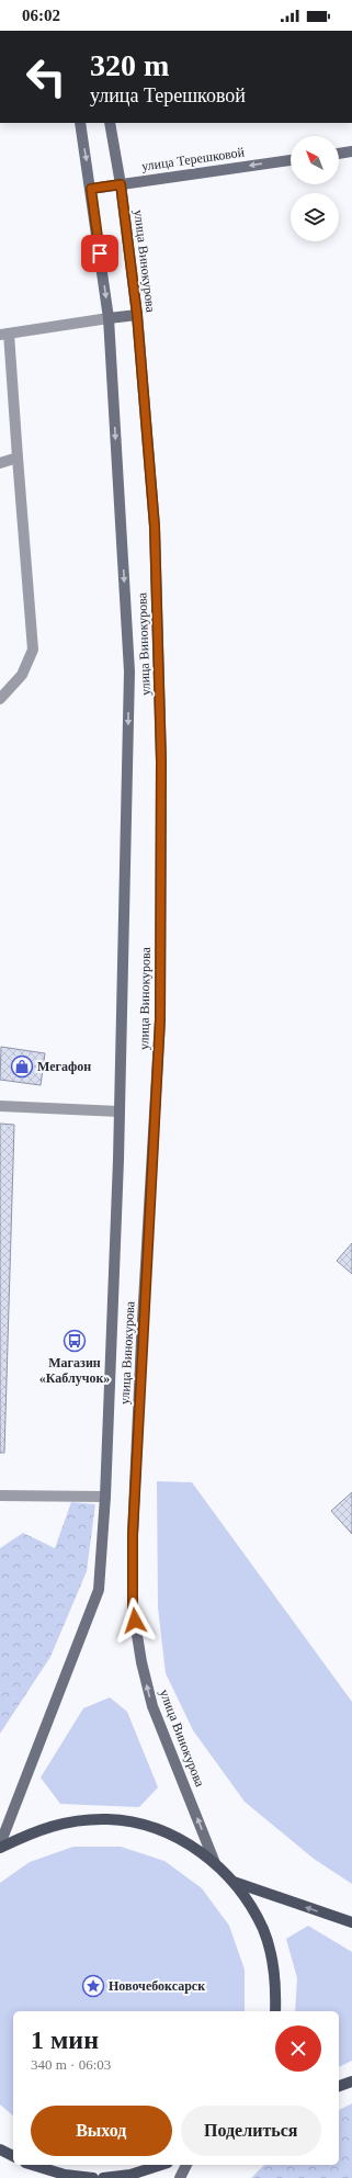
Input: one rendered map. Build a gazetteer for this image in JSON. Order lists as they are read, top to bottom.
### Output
{
  "streets": {
    "main road": ["улица Терешковой", "улица Винокурова"]
  },
  "crossings": [
    ["улица Терешковой", "улица Винокурова"]
  ],
  "one_way": ["улица Терешковой"],
  "places": {
    "shop": ["Мегафон"],
    "bus stop": ["Магазин «Каблучок»"],
    "place": ["Новочебоксарск"]
  },
  "north": "top left",
  "page": {
    "status": "06:02",
    "turn": ["320 m", "улица Терешковой"],
    "heading": ["1 мин", "340 m · 06:03"],
    "buttons": ["Выход", "Поделиться"]
  }
}
